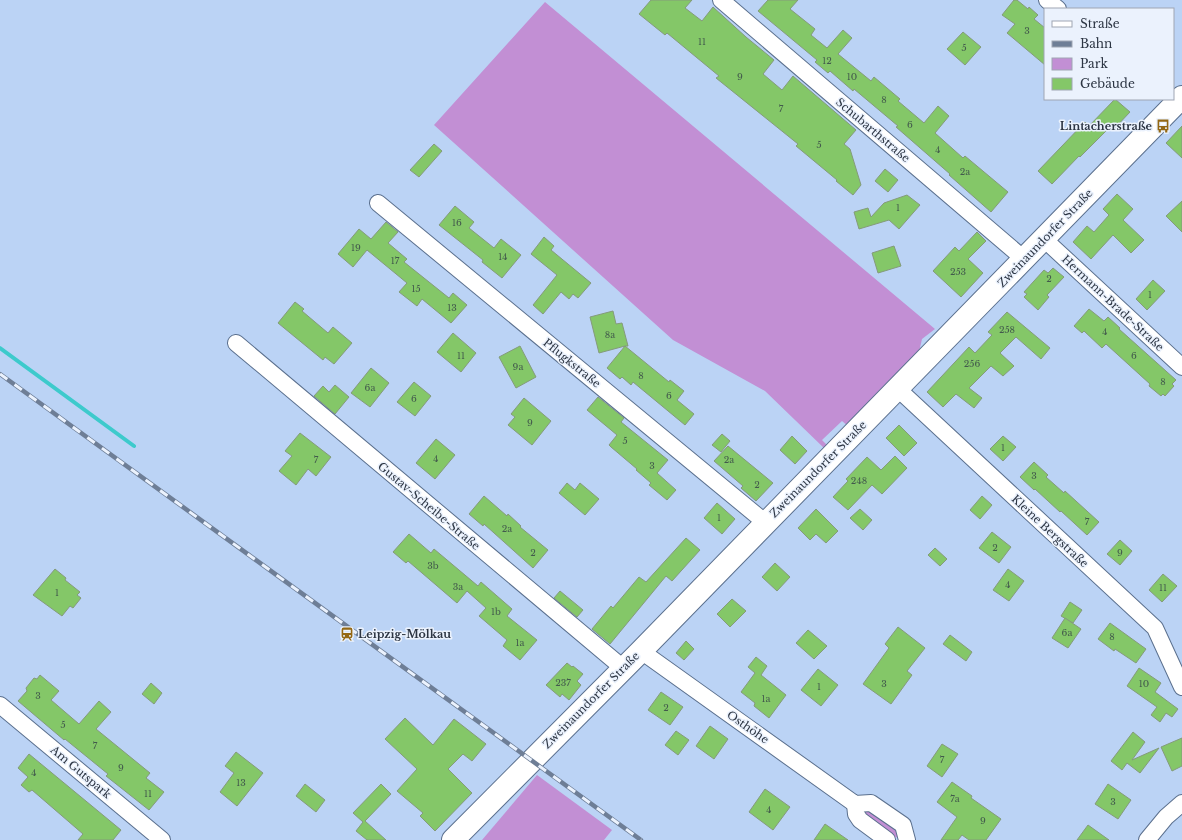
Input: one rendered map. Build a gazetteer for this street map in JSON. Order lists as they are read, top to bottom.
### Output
{
  "streets": {
    "street": [
      "Schubarthstraße",
      "Zweinaundorfer Straße",
      "Hermann-Brade-Straße",
      "Pflugkstraße",
      "Gustav-Scheibe-Straße",
      "Kleine Bergstraße",
      "Osthöhe",
      "Am Gutspark"
    ]
  },
  "crossings": [
    ["Schubarthstraße", "Zweinaundorfer Straße"],
    ["Zweinaundorfer Straße", "Hermann-Brade-Straße"],
    ["Zweinaundorfer Straße", "Pflugkstraße"],
    ["Zweinaundorfer Straße", "Gustav-Scheibe-Straße"],
    ["Zweinaundorfer Straße", "Kleine Bergstraße"],
    ["Zweinaundorfer Straße", "Osthöhe"]
  ],
  "places": {
    "bus stop": ["Lintacherstraße"],
    "station": ["Leipzig-Mölkau"]
  },
  "house_numbers": [
    "3",
    "11",
    "5",
    "12",
    "9",
    "10",
    "8",
    "7",
    "6",
    "5",
    "4",
    "2a",
    "1",
    "16",
    "19",
    "14",
    "17",
    "253",
    "2",
    "15",
    "1",
    "13",
    "258",
    "4",
    "8a",
    "11",
    "6",
    "256",
    "9a",
    "8",
    "8",
    "6a",
    "6",
    "6",
    "9",
    "5",
    "1",
    "4",
    "7",
    "2a",
    "3",
    "3",
    "248",
    "2",
    "1",
    "7",
    "2a",
    "2",
    "2",
    "9",
    "3b",
    "4",
    "3a",
    "11",
    "1",
    "1b",
    "6a",
    "8",
    "1a",
    "237",
    "3",
    "10",
    "1",
    "3",
    "1a",
    "2",
    "5",
    "7",
    "7",
    "9",
    "4",
    "13",
    "11",
    "7a",
    "3",
    "4",
    "9"
  ],
  "legend": [
    "Straße",
    "Bahn",
    "Park",
    "Gebäude"
  ]
}
